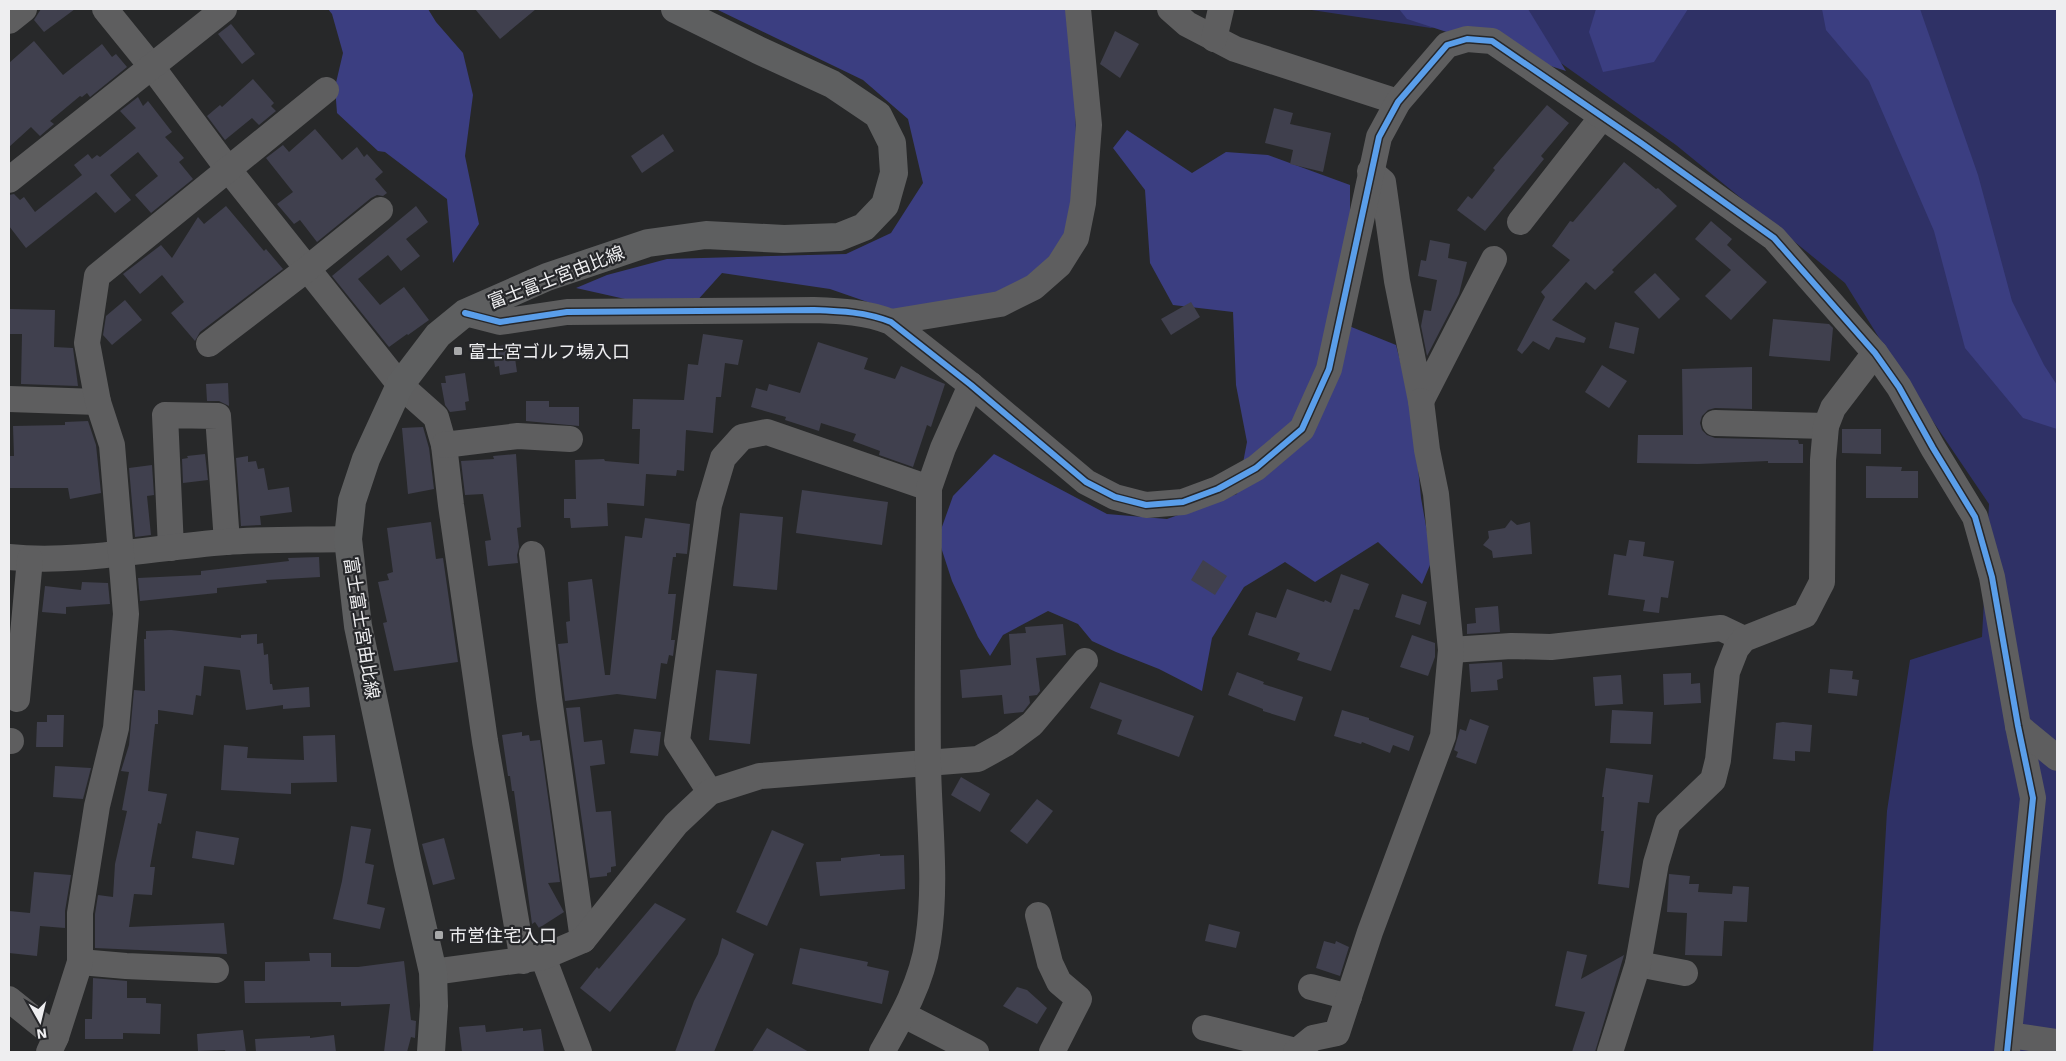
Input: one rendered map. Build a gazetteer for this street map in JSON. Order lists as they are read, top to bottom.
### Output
{
  "streets": {
    "main road": ["富士富士宮由比線"]
  },
  "places": {
    "transit": ["富士宮ゴルフ場入口", "市営住宅入口"]
  },
  "north": "bottom"
}
